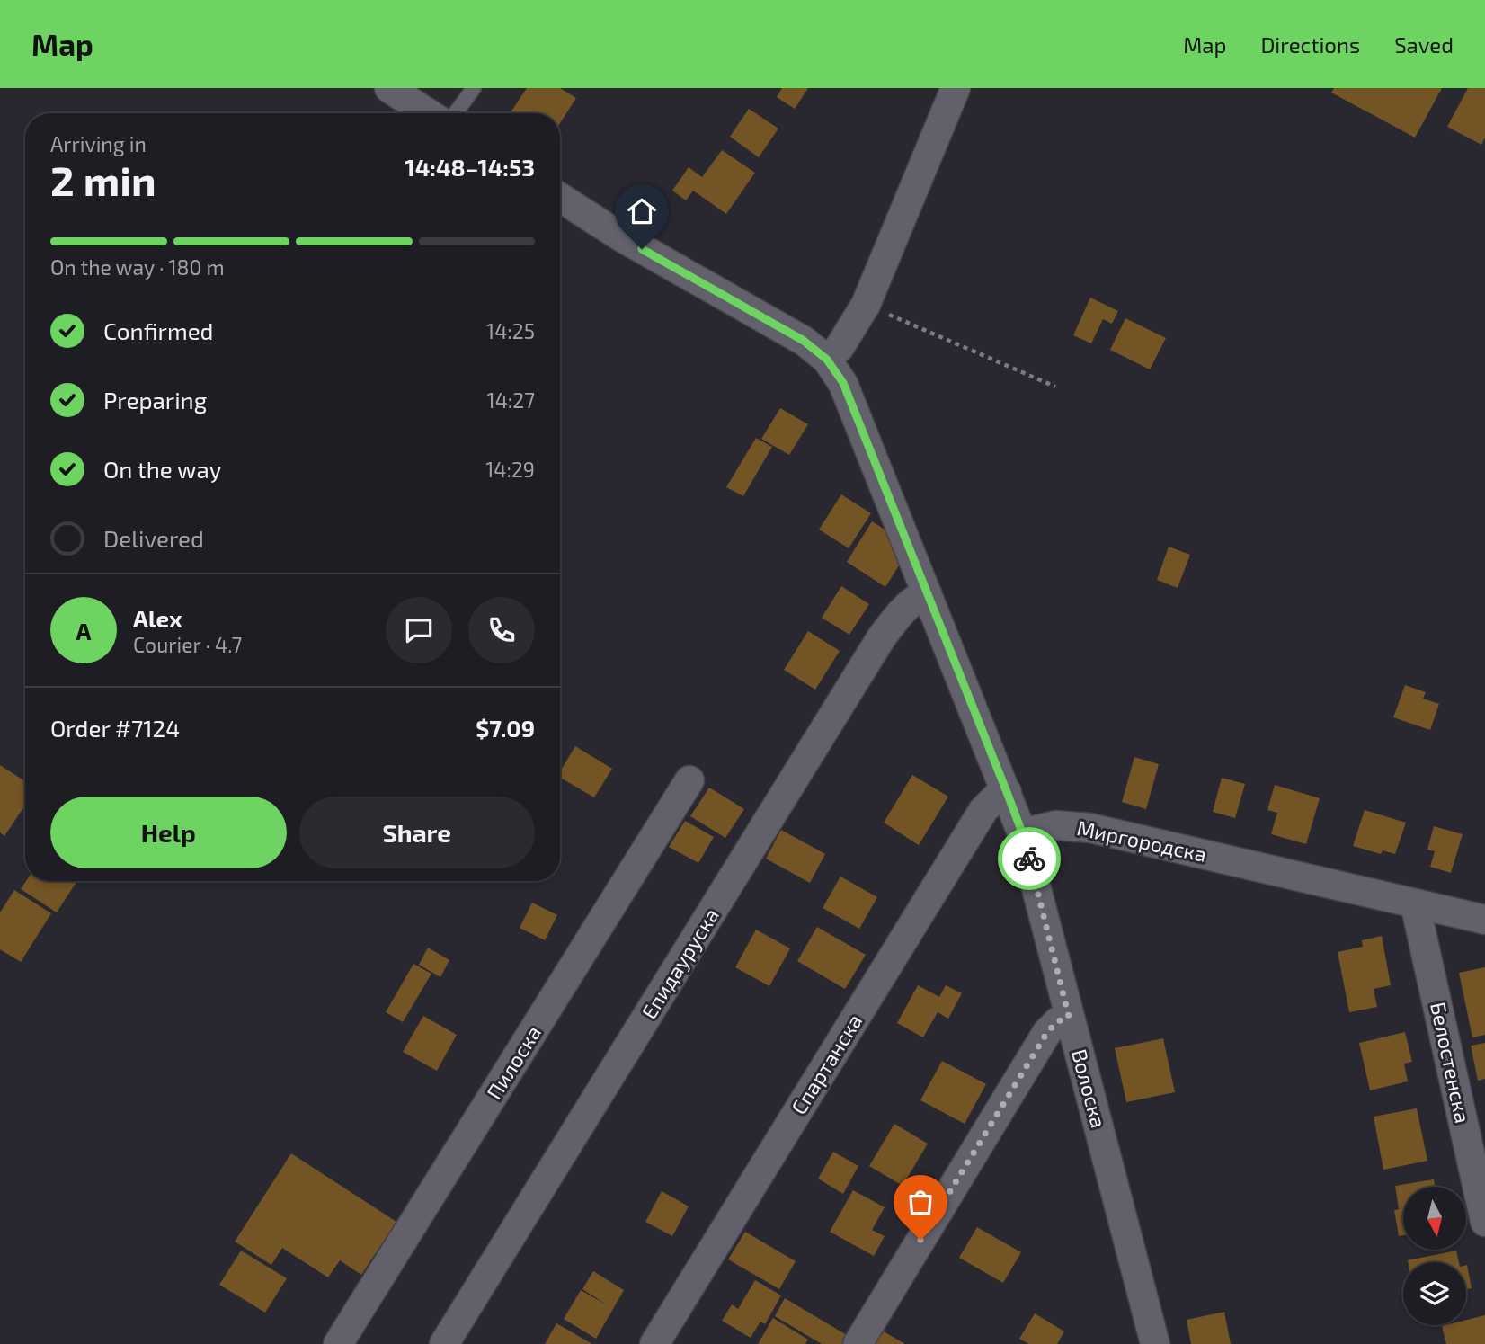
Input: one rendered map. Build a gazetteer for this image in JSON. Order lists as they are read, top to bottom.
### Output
{
  "streets": {
    "street": [
      "Миргородска",
      "Епидауруска",
      "Пилоска",
      "Белостенска",
      "Спартанска",
      "Волоска"
    ]
  },
  "crossings": [
    ["Миргородска", "Белостенска"],
    ["Миргородска", "Волоска"]
  ],
  "north": "bottom",
  "page": {
    "header": "Map",
    "nav": ["Map", "Directions", "Saved"],
    "heading": ["2 min", "Arriving in", "14:48–14:53"],
    "panel": [
      "Alex",
      "Courier · 4.7",
      "Order #7124",
      "$7.09"
    ],
    "bar": "On the way · 180 m",
    "list": [
      ["Confirmed", "14:25"],
      ["Preparing", "14:27"],
      ["On the way", "14:29"],
      "Delivered"
    ],
    "round": "A",
    "buttons": ["Help", "Share"]
  }
}
